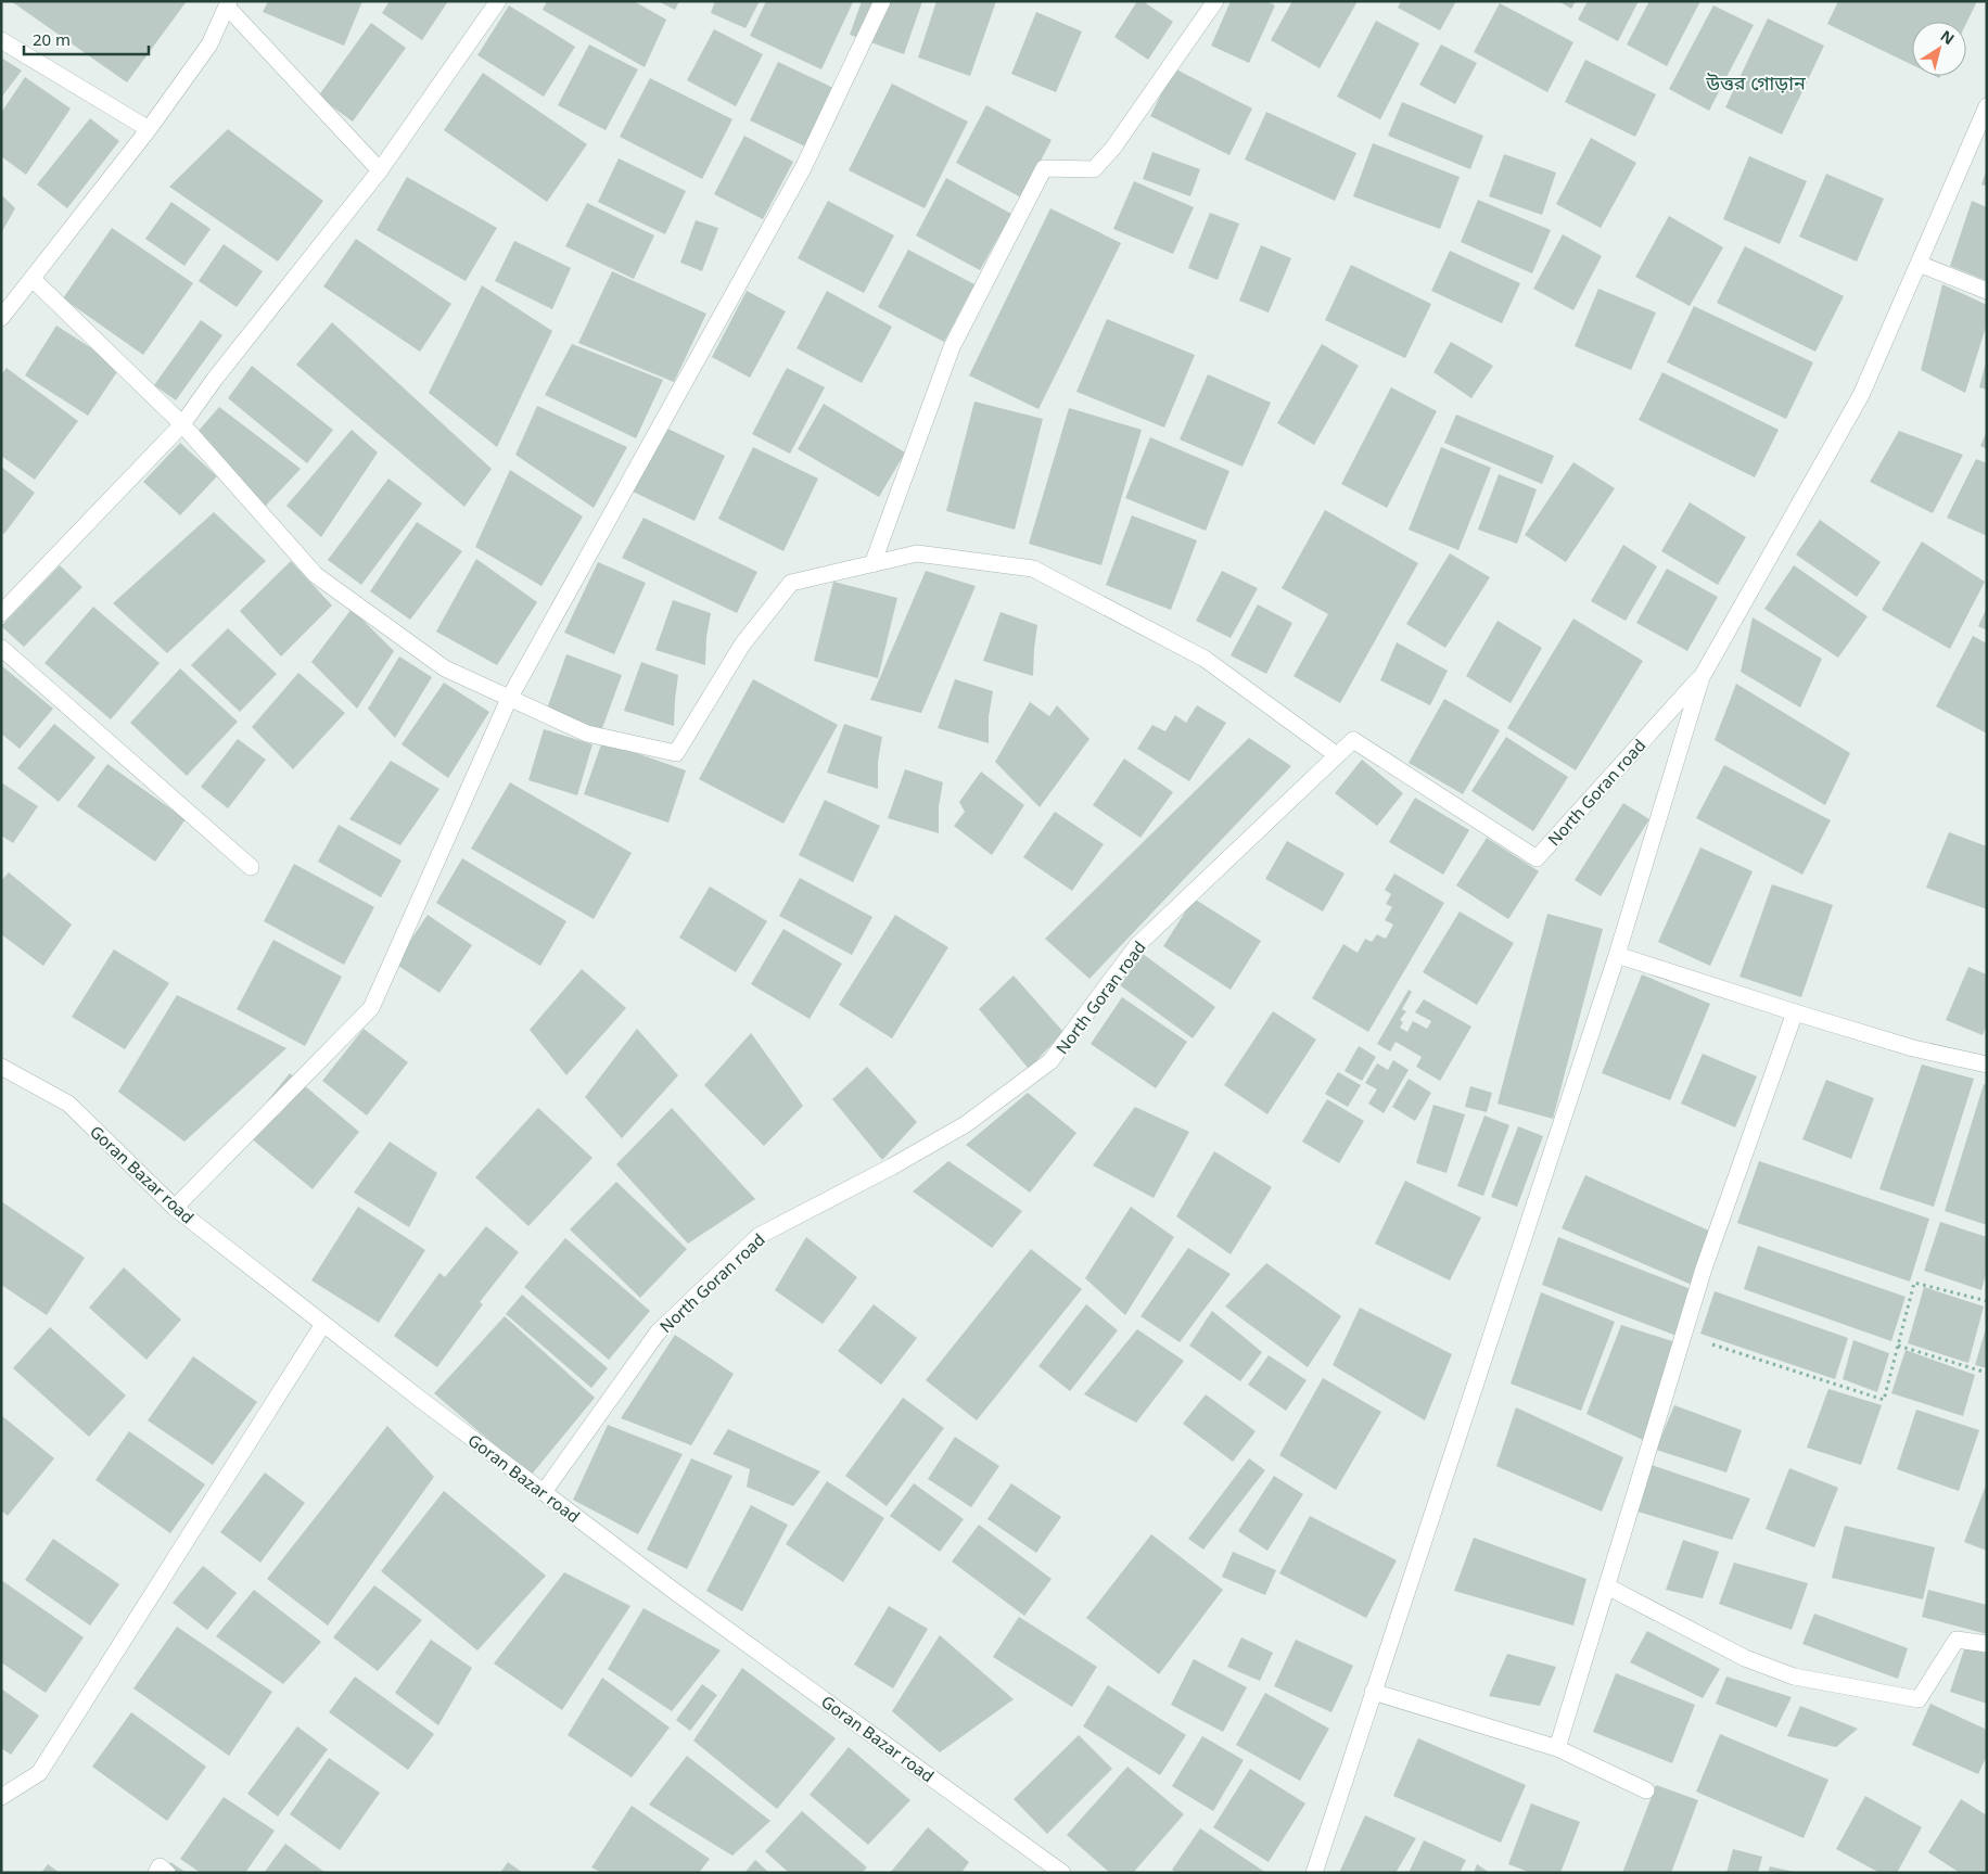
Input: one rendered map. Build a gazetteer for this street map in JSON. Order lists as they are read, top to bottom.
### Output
{
  "streets": {
    "street": ["North Goran road", "Goran Bazar road"]
  },
  "crossings": [
    ["North Goran road", "Goran Bazar road"]
  ],
  "districts": ["উত্তর গোড়ান"],
  "scale_bar": "20 m",
  "north": "top right"
}
